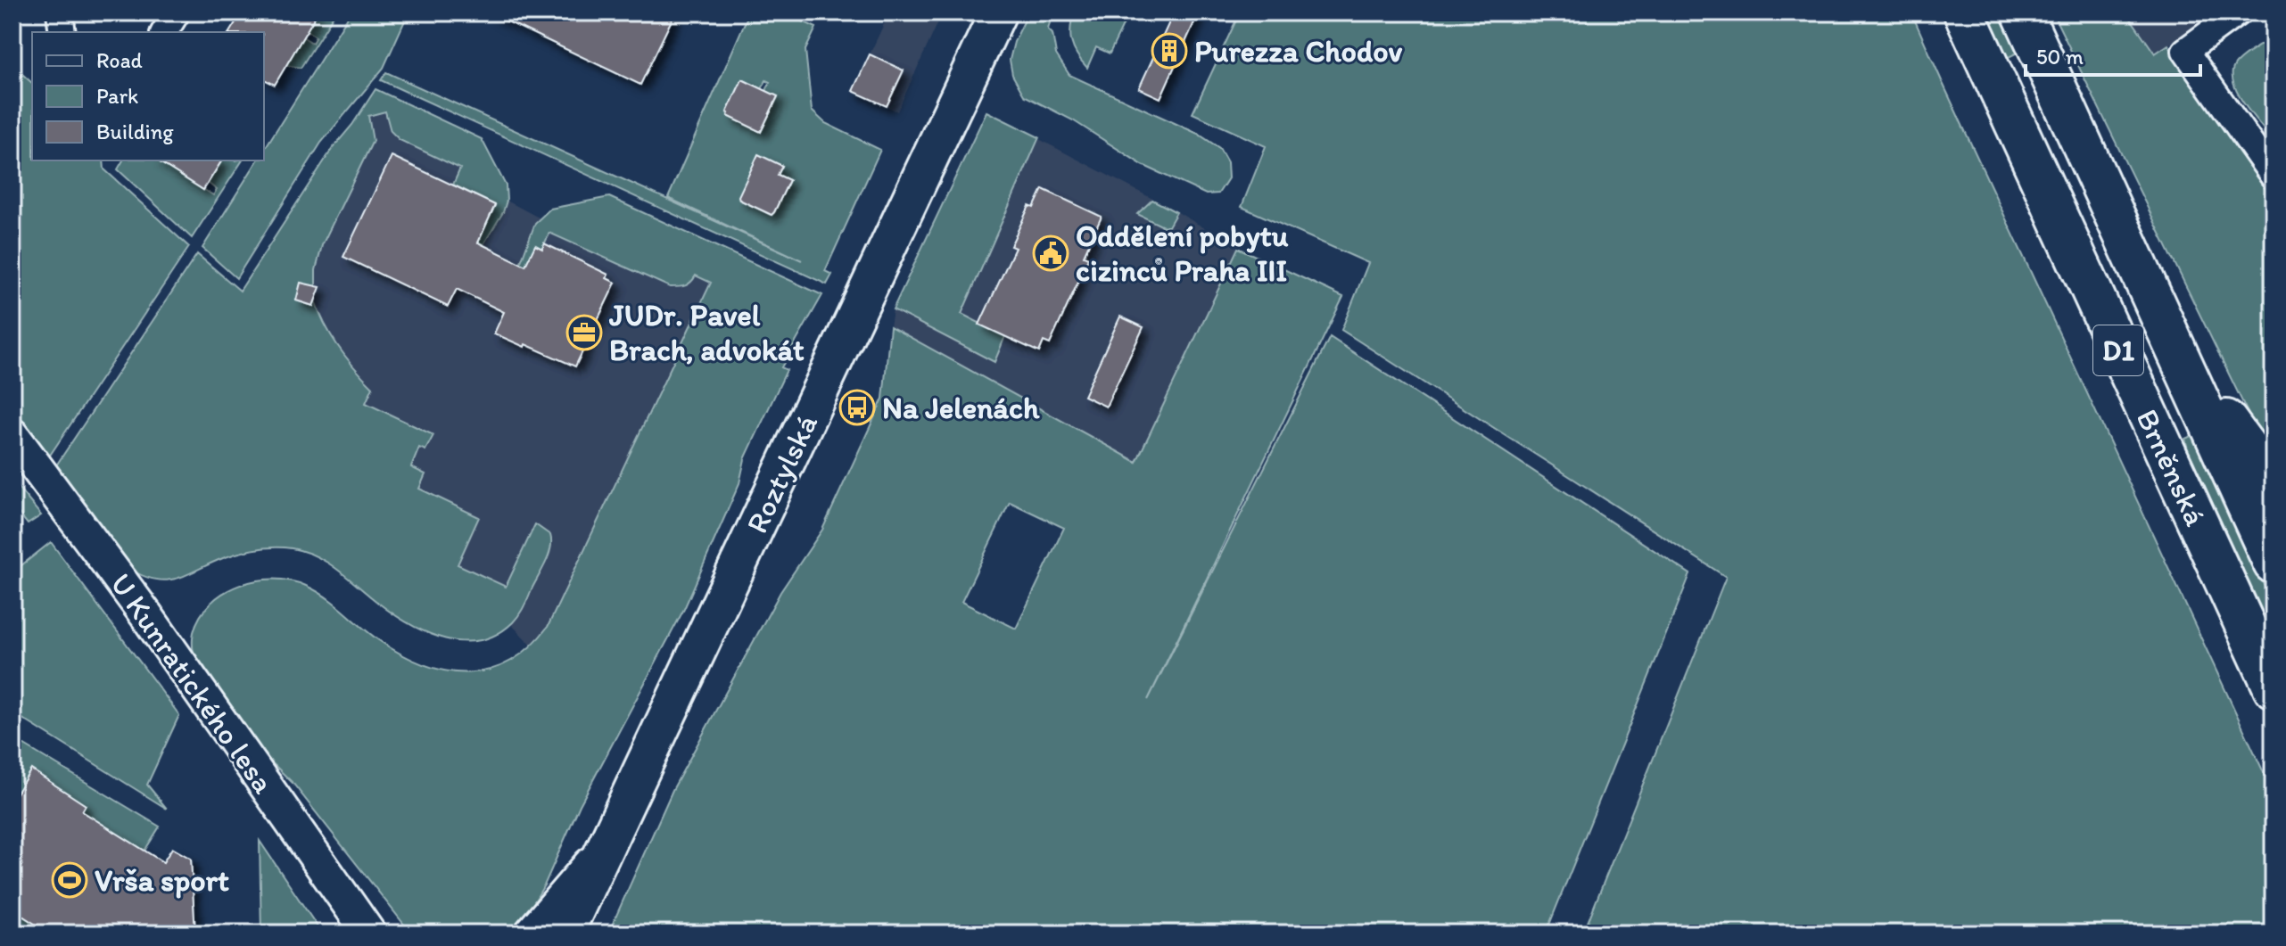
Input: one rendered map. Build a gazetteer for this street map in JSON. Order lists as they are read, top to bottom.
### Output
{
  "streets": {
    "highway": ["D1", "Brněnská"],
    "main road": ["Roztylská"],
    "street": ["U Kunratického lesa"]
  },
  "places": {
    "building": ["Purezza Chodov"],
    "public building": ["Oddělení pobytu cizinců Praha III"],
    "office": ["JUDr. Pavel Brach, advokát"],
    "bus stop": ["Na Jelenách"],
    "sports": ["Vrša sport"]
  },
  "legend": ["Road", "Park", "Building"],
  "scale_bar": "50 m"
}
